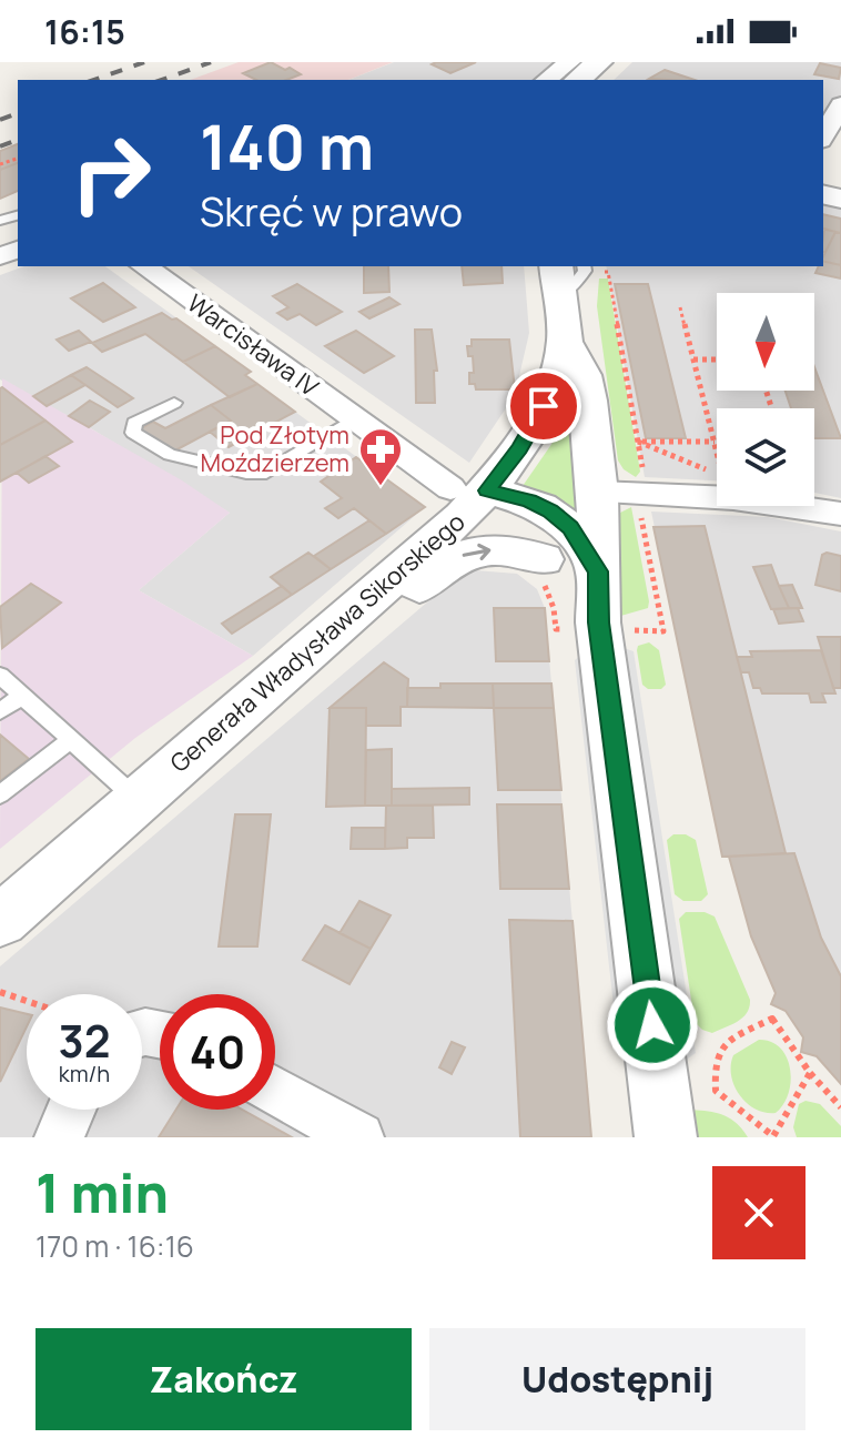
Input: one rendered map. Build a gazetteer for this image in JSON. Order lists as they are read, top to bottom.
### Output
{
  "streets": {
    "street": ["Warcisława IV", "Generała Władysława Sikorskiego"]
  },
  "crossings": [
    ["Warcisława IV", "Generała Władysława Sikorskiego"]
  ],
  "places": {
    "pharmacy": ["Pod Złotym Moździerzem"]
  },
  "north": "bottom",
  "page": {
    "status": "16:15",
    "turn": ["140 m", "Skręć w prawo"],
    "speed": "32 km/h",
    "limit": "40",
    "heading": ["1 min", "170 m · 16:16"],
    "buttons": ["Zakończ", "Udostępnij"]
  }
}
